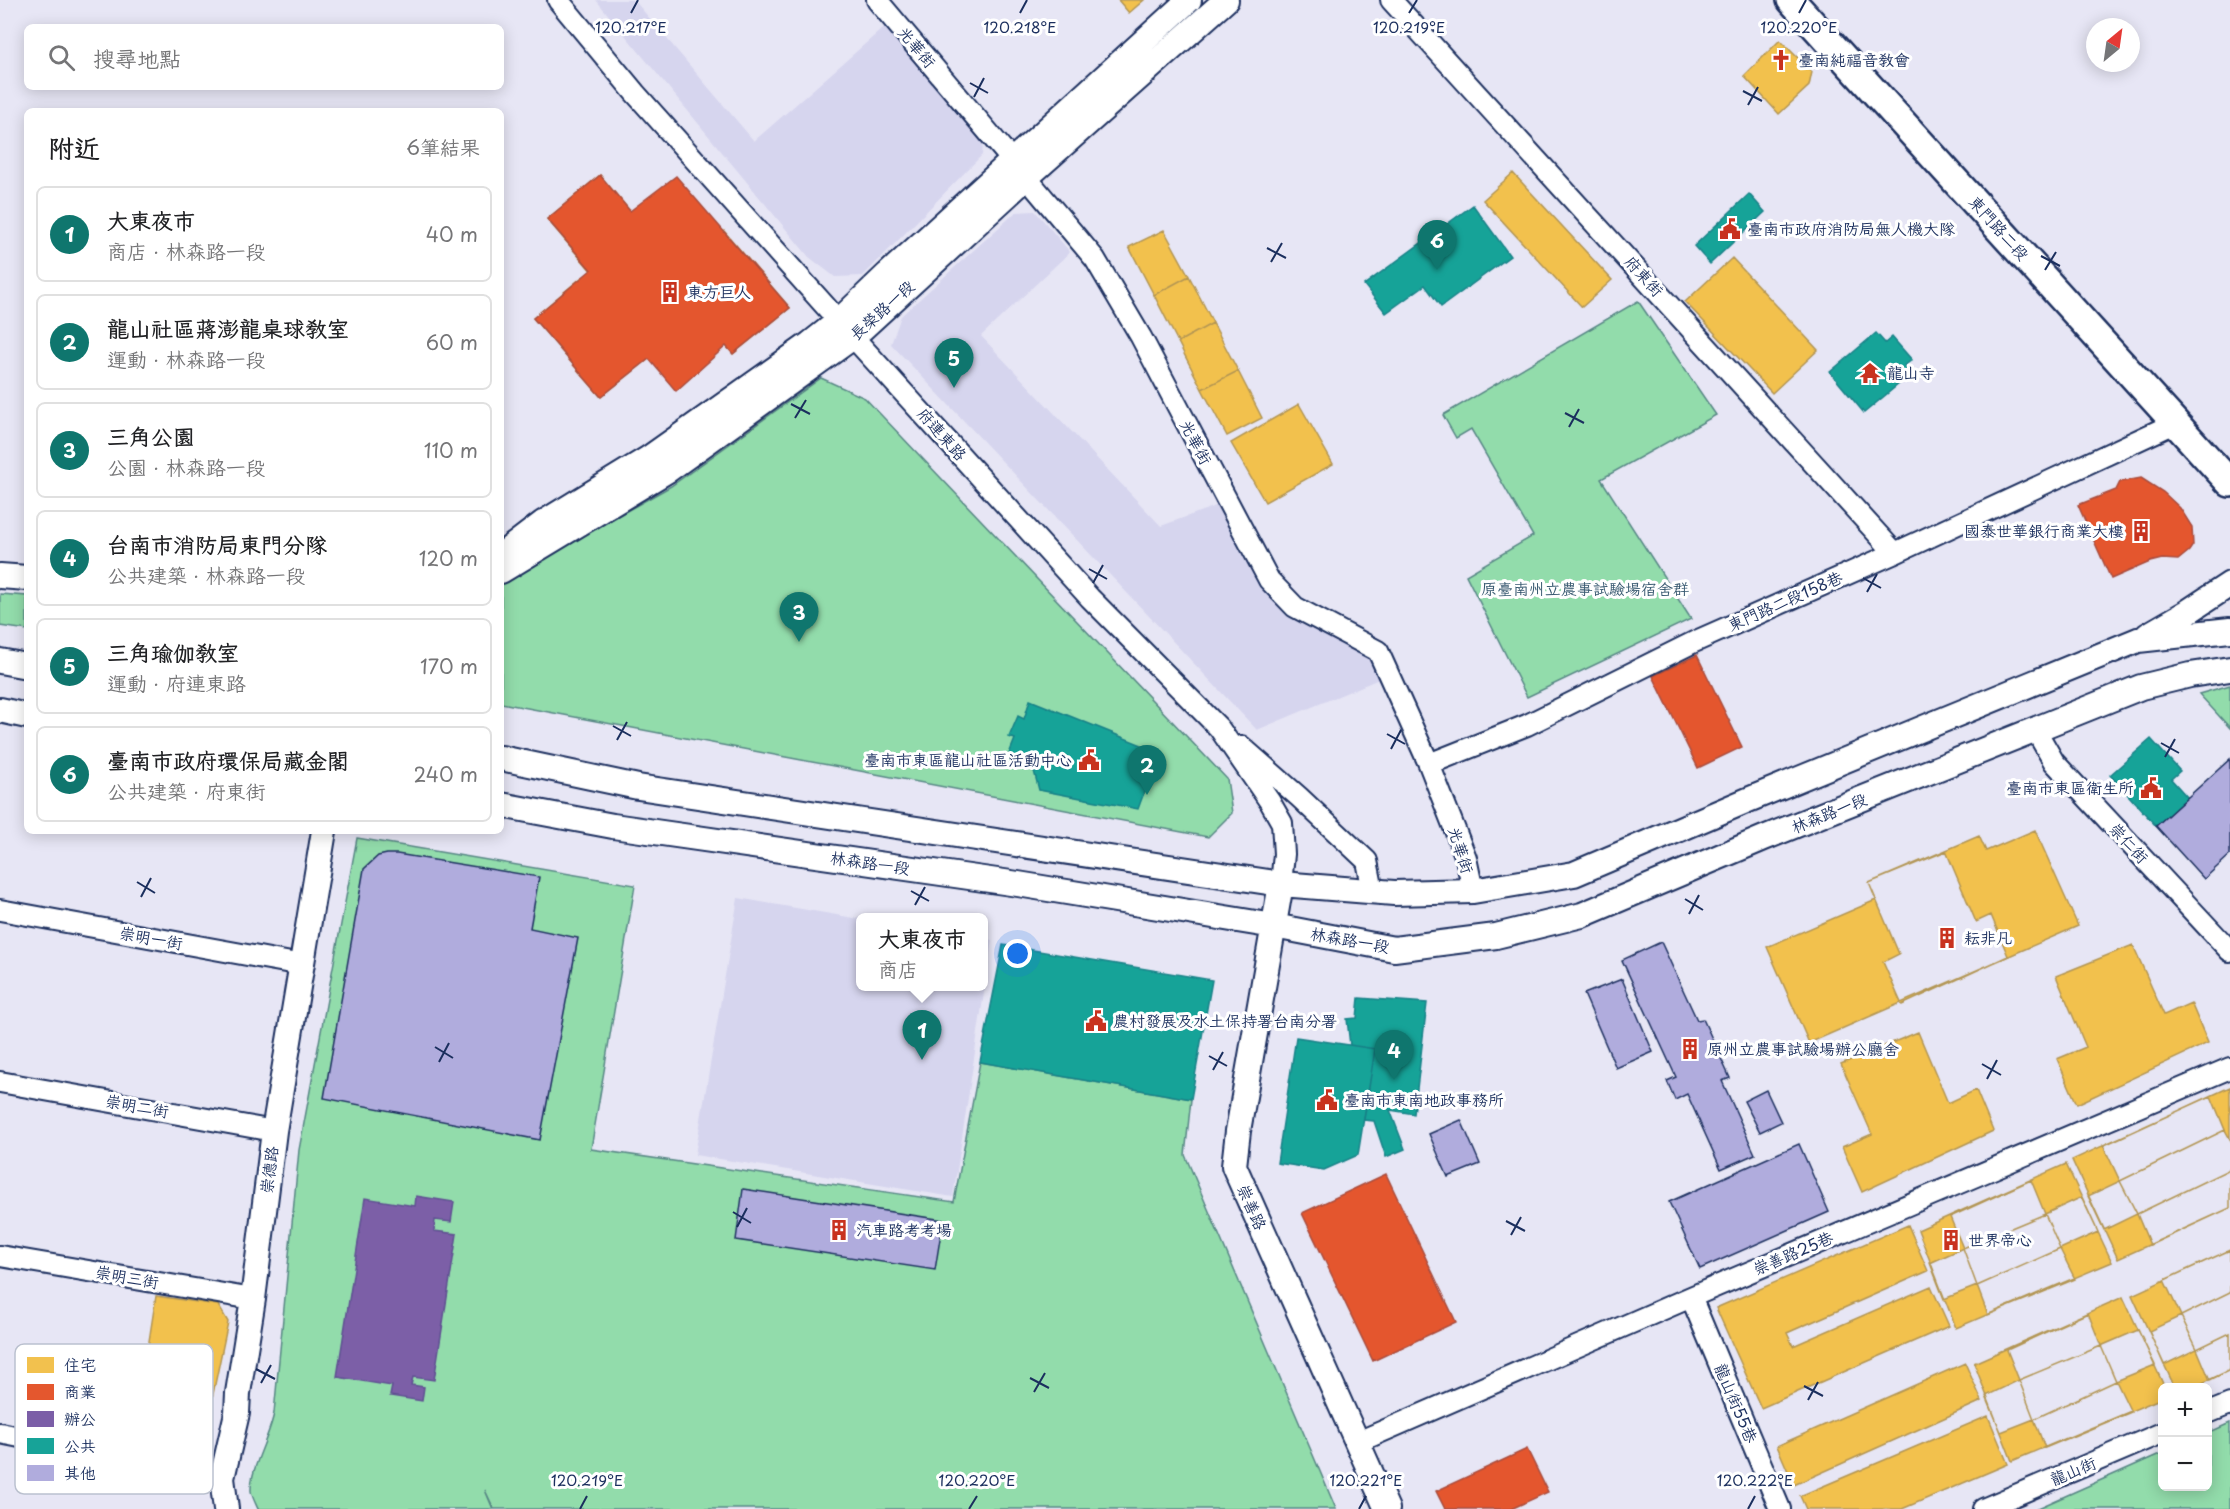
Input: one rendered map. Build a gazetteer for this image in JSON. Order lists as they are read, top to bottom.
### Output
{
  "streets": {
    "main road": ["東門路二段"],
    "street": [
      "光華街",
      "府東街",
      "長榮路一段",
      "府連東路",
      "東門路二段158巷",
      "林森路一段",
      "崇仁街",
      "崇明一街",
      "崇明二街",
      "崇德路",
      "崇善路",
      "崇善路25巷",
      "崇明三街",
      "龍山街55巷",
      "龍山街"
    ]
  },
  "crossings": [
    ["光華街", "長榮路一段"],
    ["光華街", "東門路二段158巷"],
    ["東門路二段", "東門路二段158巷"],
    ["府東街", "東門路二段158巷"],
    ["長榮路一段", "府連東路"],
    ["府連東路", "崇善路"],
    ["林森路一段", "崇仁街"],
    ["林森路一段", "崇善路"],
    ["崇明一街", "崇德路"],
    ["崇明二街", "崇德路"],
    ["崇德路", "崇明三街"],
    ["崇善路", "崇善路25巷"],
    ["崇善路25巷", "龍山街55巷"]
  ],
  "parks": ["原臺南州立農事試驗場宿舍群"],
  "places": {
    "church": ["臺南純福音教會"],
    "public building": [
      "臺南市政府消防局無人機大隊",
      "臺南市東區龍山社區活動中心",
      "臺南市東區衛生所",
      "農村發展及水土保持署台南分署",
      "臺南市東南地政事務所"
    ],
    "building": [
      "東方巨人",
      "國泰世華銀行商業大樓",
      "耘非凡",
      "原州立農事試驗場辦公廳舍",
      "汽車路考考場",
      "世界帝心"
    ],
    "temple": ["龍山寺"]
  },
  "legend": [
    "住宅",
    "商業",
    "辦公",
    "公共",
    "其他"
  ],
  "north": "top right",
  "page": {
    "search": "搜尋地點",
    "heading": ["附近", "6筆結果"],
    "list": [
      {
        "mark": "1",
        "name": "大東夜市",
        "note": "商店 · 林森路一段",
        "value": "40 m"
      },
      {
        "mark": "2",
        "name": "龍山社區蔣澎龍桌球教室",
        "note": "運動 · 林森路一段",
        "value": "60 m"
      },
      {
        "mark": "3",
        "name": "三角公園",
        "note": "公園 · 林森路一段",
        "value": "110 m"
      },
      {
        "mark": "4",
        "name": "台南市消防局東門分隊",
        "note": "公共建築 · 林森路一段",
        "value": "120 m"
      },
      {
        "mark": "5",
        "name": "三角瑜伽教室",
        "note": "運動 · 府連東路",
        "value": "170 m"
      },
      {
        "mark": "6",
        "name": "臺南市政府環保局藏金閣",
        "note": "公共建築 · 府東街",
        "value": "240 m"
      }
    ],
    "pins": [
      "6",
      "5",
      "3",
      "2",
      "1",
      "4"
    ],
    "popup": ["大東夜市", "商店"],
    "map_buttons": ["+", "−"]
  },
  "coordinates": [
    "120.217°E",
    "120.218°E",
    "120.219°E",
    "120.220°E",
    "120.221°E",
    "120.222°E"
  ]
}
